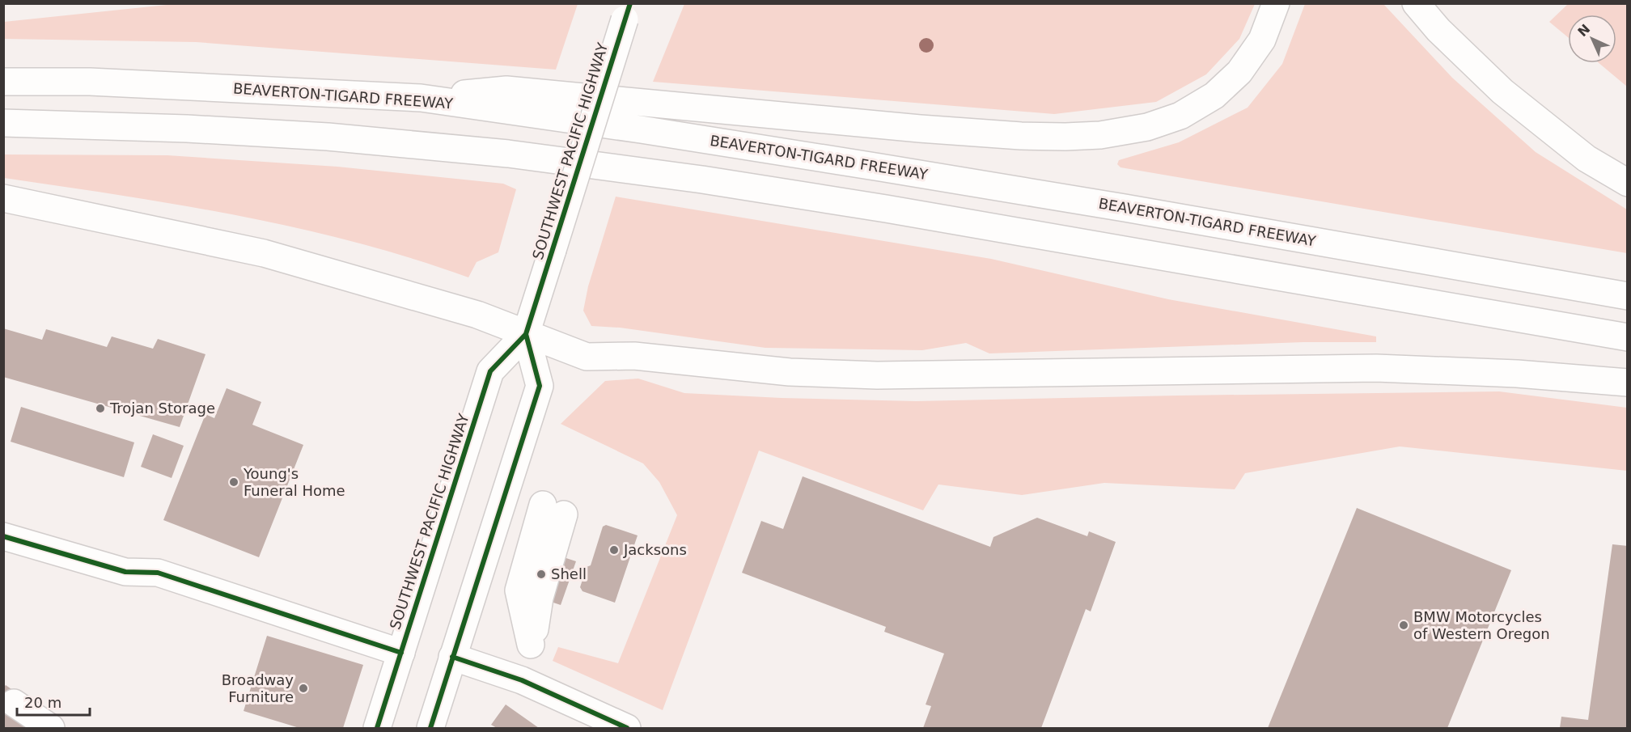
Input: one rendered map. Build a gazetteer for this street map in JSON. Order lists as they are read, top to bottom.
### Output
{
  "streets": {
    "main road": ["BEAVERTON-TIGARD FREEWAY", "SOUTHWEST PACIFIC HIGHWAY"]
  },
  "places": [
    "Trojan Storage",
    "Young's Funeral Home",
    "Jacksons",
    "Shell",
    "BMW Motorcycles of Western Oregon",
    "Broadway Furniture"
  ],
  "scale_bar": "20 m",
  "north": "top left"
}
